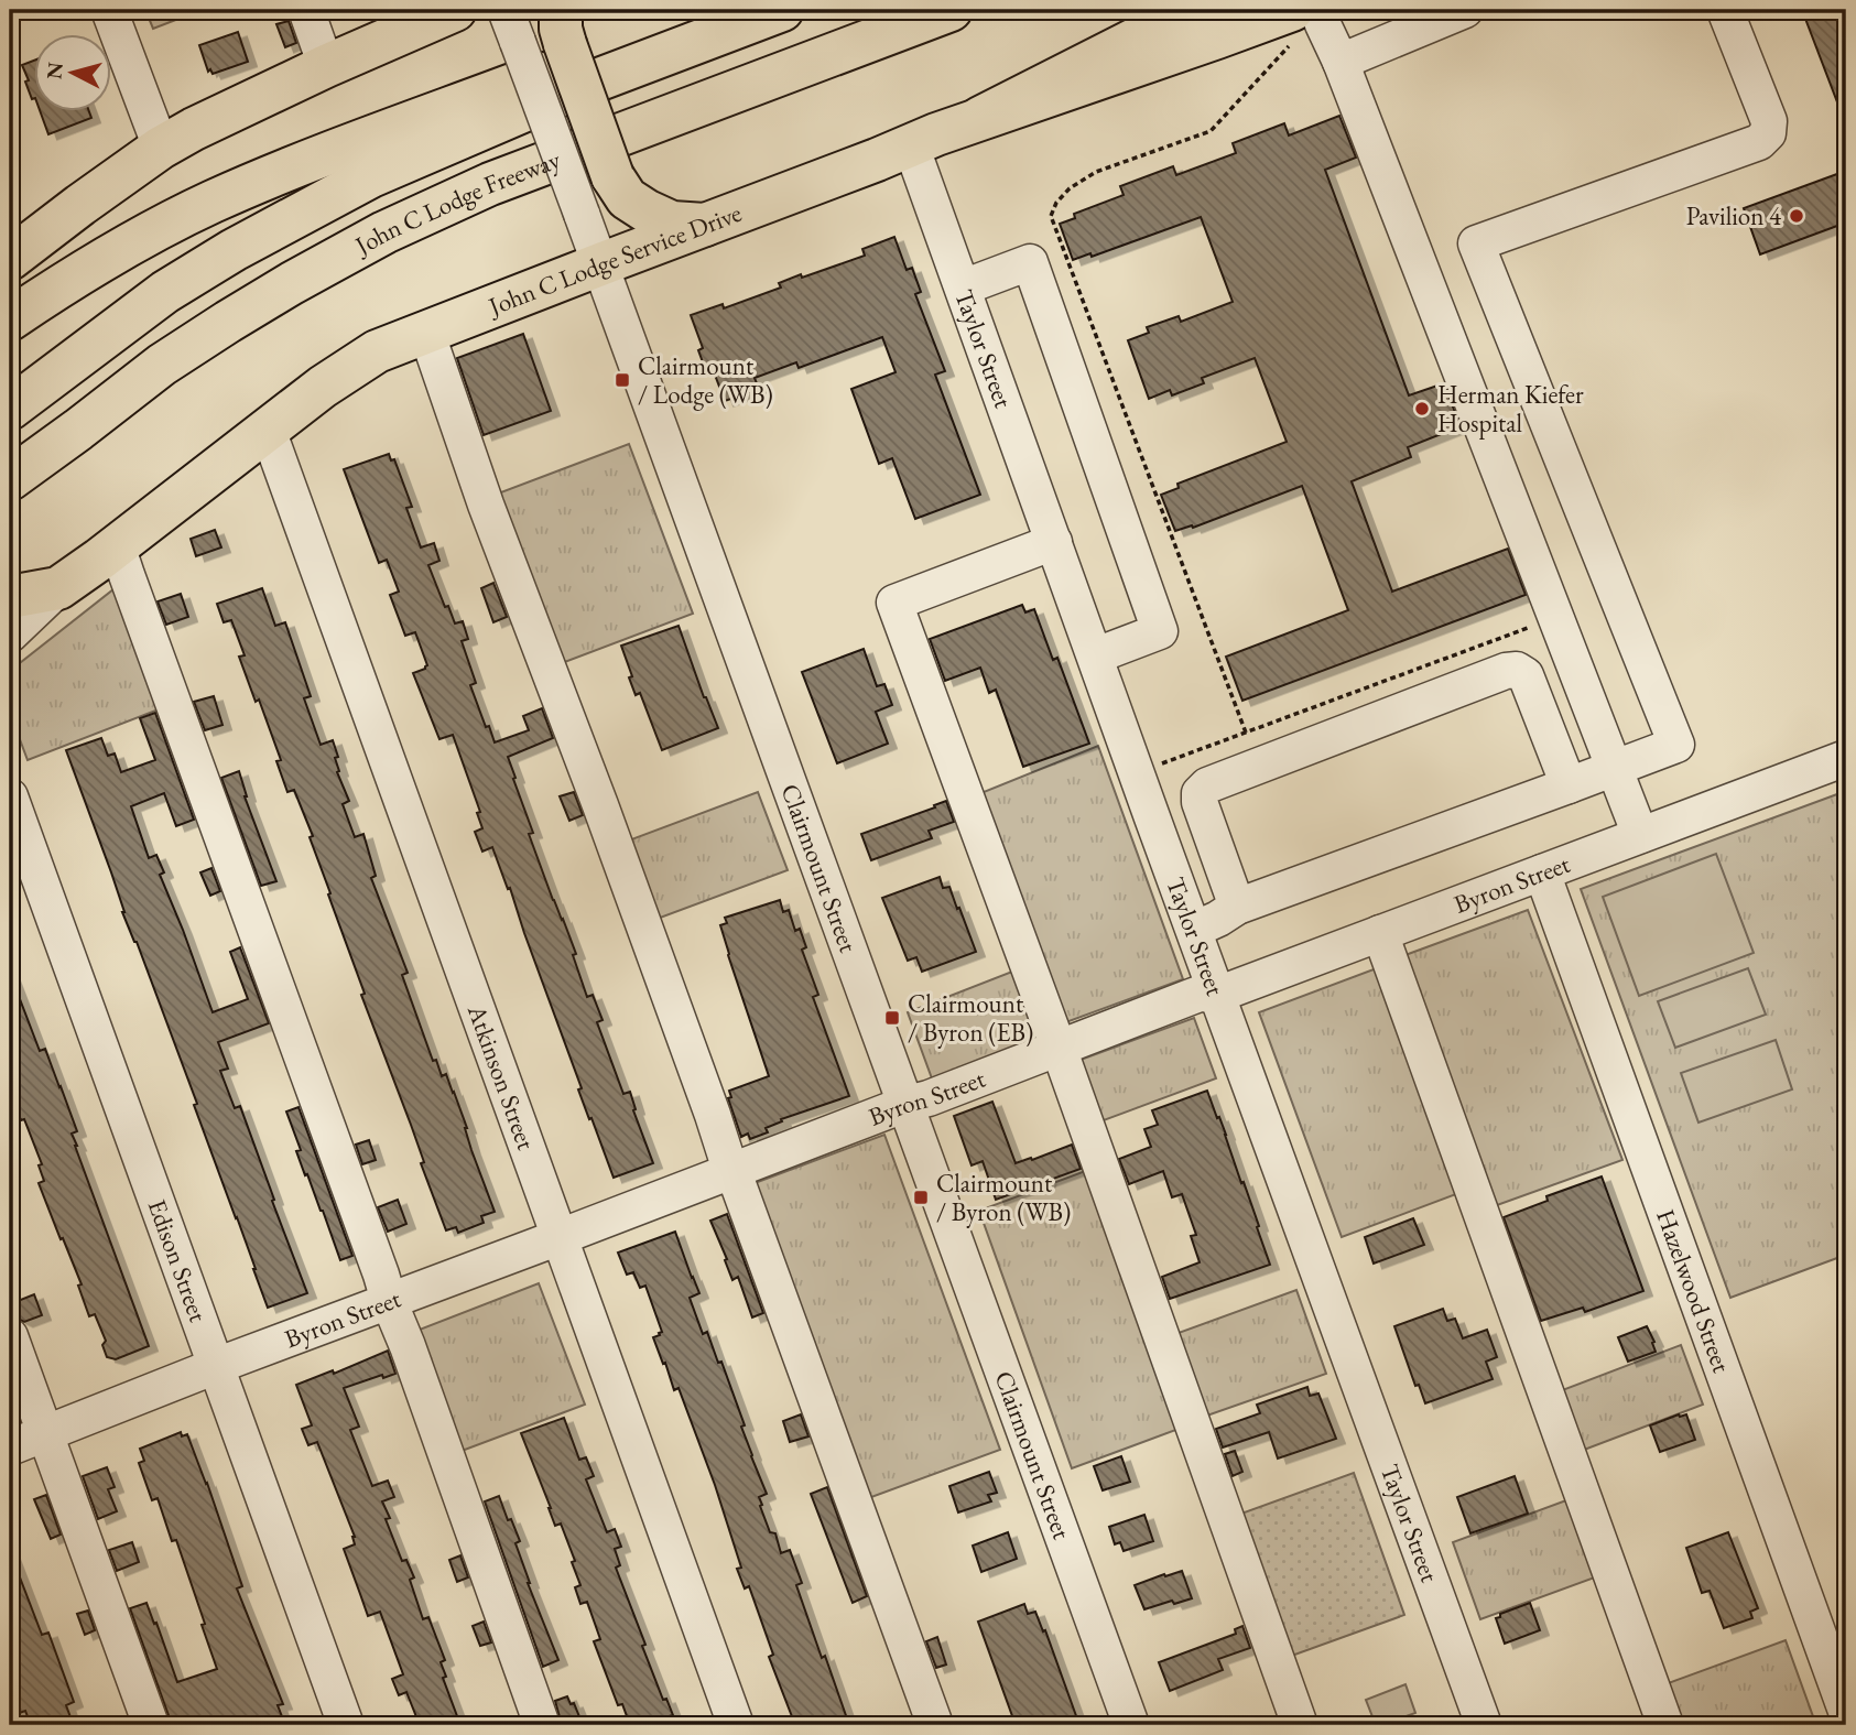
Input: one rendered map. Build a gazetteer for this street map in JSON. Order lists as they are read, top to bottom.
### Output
{
  "streets": {
    "main road": ["John C Lodge Freeway", "John C Lodge Service Drive"],
    "street": [
      "Taylor Street",
      "Clairmount Street",
      "Byron Street",
      "Atkinson Street",
      "Edison Street",
      "Hazelwood Street"
    ]
  },
  "crossings": [
    ["John C Lodge Service Drive", "Taylor Street"],
    ["John C Lodge Service Drive", "Clairmount Street"],
    ["John C Lodge Service Drive", "Atkinson Street"],
    ["Taylor Street", "Byron Street"],
    ["Clairmount Street", "Byron Street"],
    ["Byron Street", "Atkinson Street"],
    ["Byron Street", "Edison Street"],
    ["Byron Street", "Hazelwood Street"]
  ],
  "places": {
    "other": ["Pavilion 4", "Herman Kiefer Hospital"],
    "transit": ["Clairmount / Lodge (WB)", "Clairmount / Byron (EB)", "Clairmount / Byron (WB)"]
  },
  "north": "left"
}
